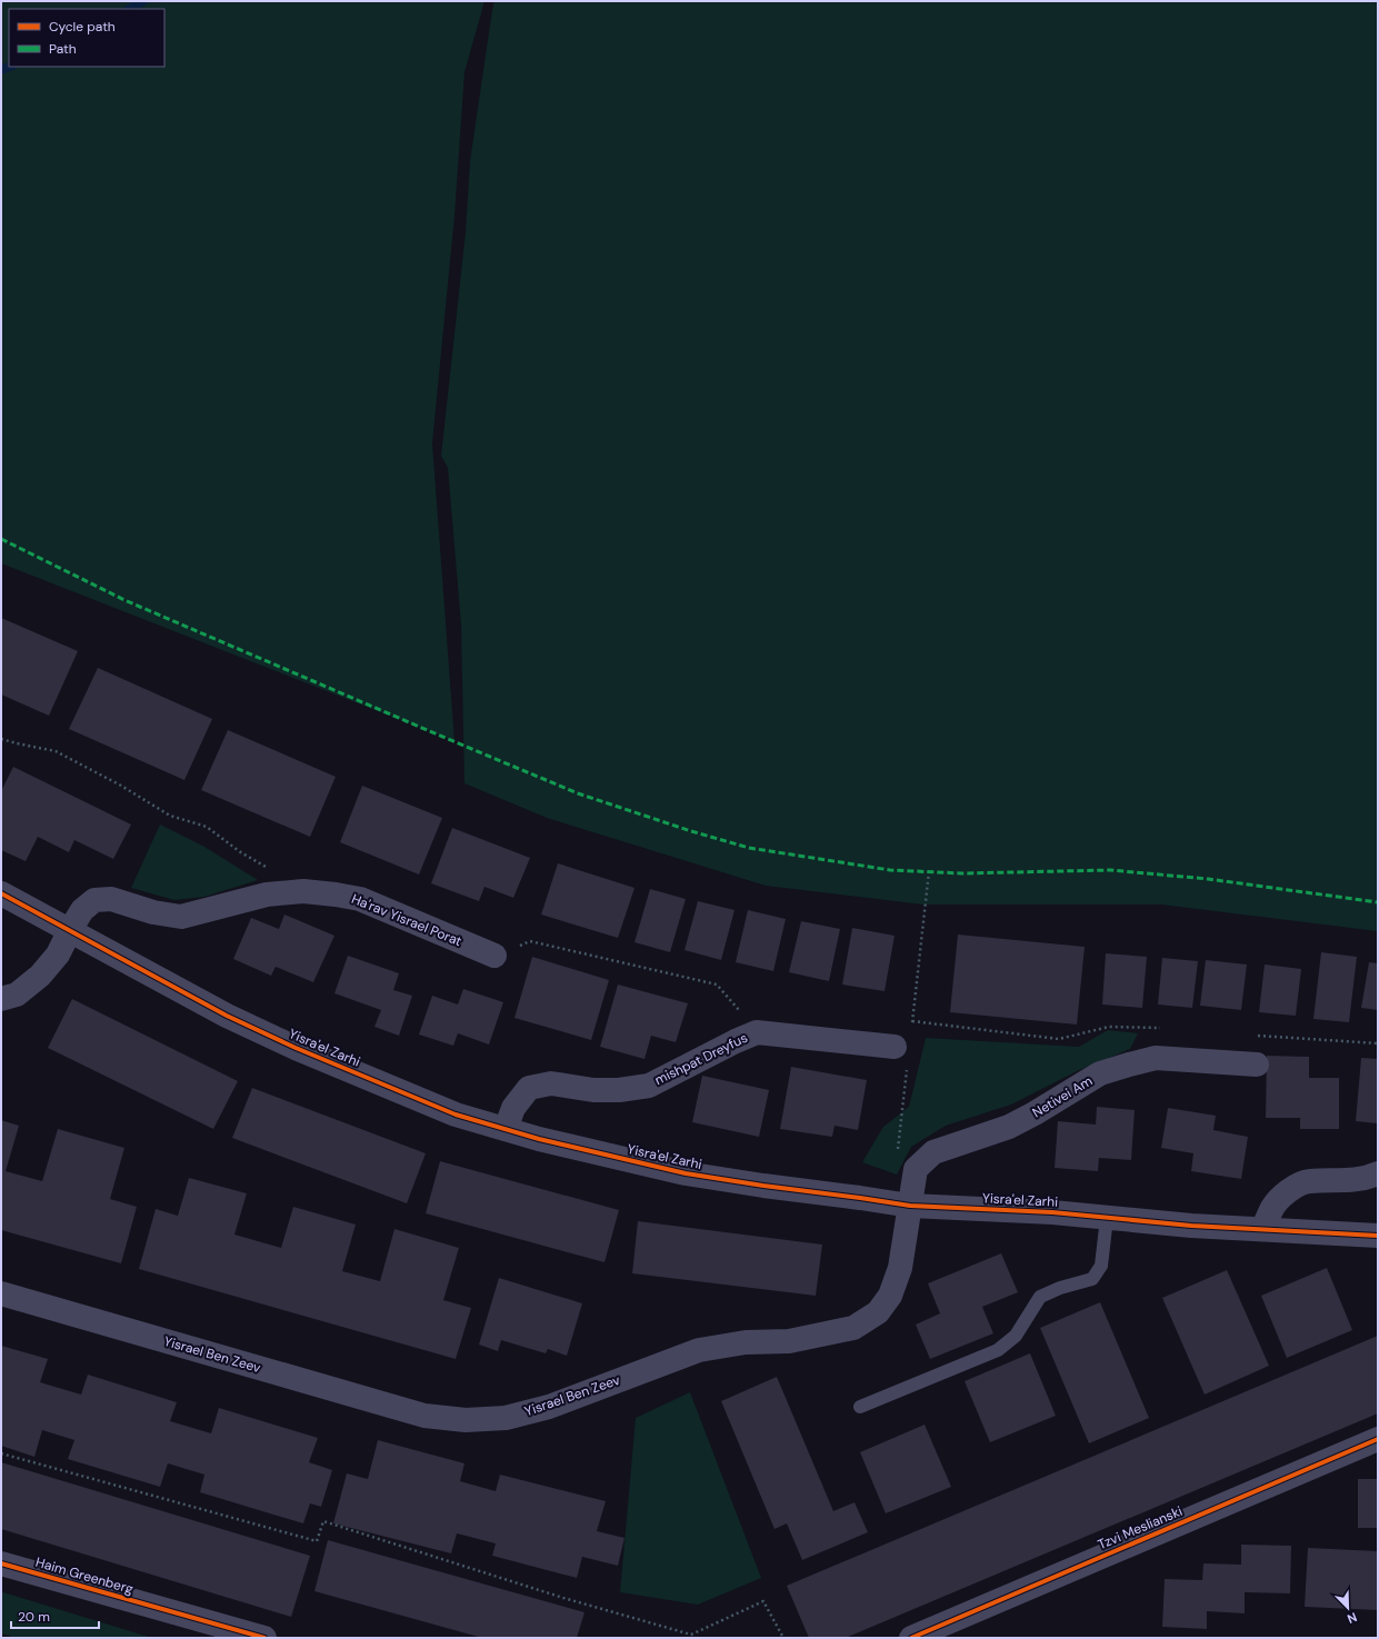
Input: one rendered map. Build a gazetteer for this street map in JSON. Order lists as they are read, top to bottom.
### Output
{
  "streets": {
    "street": [
      "Ha'rav Yisrael Porat",
      "Yisra'el Zarhi",
      "mishpat Dreyfus",
      "Netivei Am",
      "Yisrael Ben Zeev",
      "Tzvi Meslianski",
      "Haim Greenberg"
    ]
  },
  "crossings": [
    ["Ha'rav Yisrael Porat", "Yisra'el Zarhi"],
    ["Yisra'el Zarhi", "mishpat Dreyfus"],
    ["Yisra'el Zarhi", "Netivei Am"],
    ["Yisra'el Zarhi", "Yisrael Ben Zeev"],
    ["Netivei Am", "Yisrael Ben Zeev"]
  ],
  "legend": ["Cycle path", "Path"],
  "scale_bar": "20 m",
  "north": "bottom right"
}
